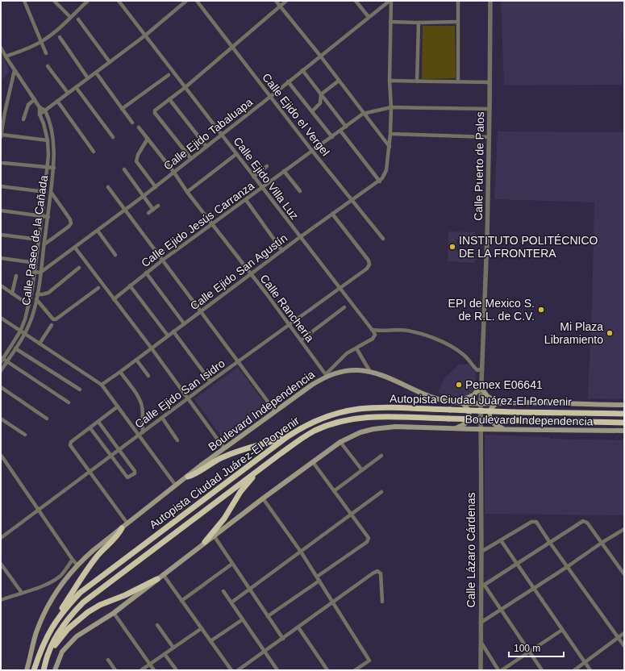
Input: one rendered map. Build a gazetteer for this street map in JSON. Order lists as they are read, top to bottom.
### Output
{
  "streets": {
    "highway": ["Autopista Ciudad Juárez-El Porvenir"],
    "main road": ["Boulevard Independencia"],
    "street": [
      "Calle Ejido el Vergel",
      "Calle Ejido Tabaluapa",
      "Calle Puerto de Palos",
      "Calle Ejido Villa Luz",
      "Calle Ejido Jesús Carranza",
      "Calle Paseo de la Cañada",
      "Calle Ejido San Agustín",
      "Calle Ranchería",
      "Calle Ejido San Isidro",
      "Calle Lázaro Cárdenas"
    ]
  },
  "crossings": [
    ["Calle Ejido el Vergel", "Calle Ejido Tabaluapa"],
    ["Calle Ejido el Vergel", "Calle Ejido Jesús Carranza"],
    ["Calle Ejido el Vergel", "Calle Ejido San Agustín"],
    ["Calle Ejido Tabaluapa", "Calle Ejido Villa Luz"],
    ["Calle Ejido Tabaluapa", "Calle Paseo de la Cañada"],
    ["Calle Ejido Tabaluapa", "Calle Ranchería"],
    ["Calle Puerto de Palos", "Calle Ejido Jesús Carranza"],
    ["Calle Puerto de Palos", "Boulevard Independencia"],
    ["Calle Puerto de Palos", "Calle Lázaro Cárdenas"],
    ["Calle Ejido Villa Luz", "Calle Ejido Jesús Carranza"],
    ["Calle Ejido Villa Luz", "Calle Ejido San Agustín"],
    ["Calle Ejido Villa Luz", "Calle Ejido San Isidro"],
    ["Calle Ejido Jesús Carranza", "Calle Ranchería"],
    ["Calle Ejido San Agustín", "Calle Ranchería"],
    ["Calle Ejido San Agustín", "Calle Ejido San Isidro"],
    ["Calle Ranchería", "Calle Ejido San Isidro"],
    ["Calle Ranchería", "Boulevard Independencia"],
    ["Boulevard Independencia", "Calle Lázaro Cárdenas"]
  ],
  "places": [
    "INSTITUTO POLITÉCNICO DE LA FRONTERA",
    "EPI de Mexico S. de R.L. de C.V.",
    "Mi Plaza Libramiento",
    "Pemex E06641"
  ],
  "scale_bar": "100 m"
}
